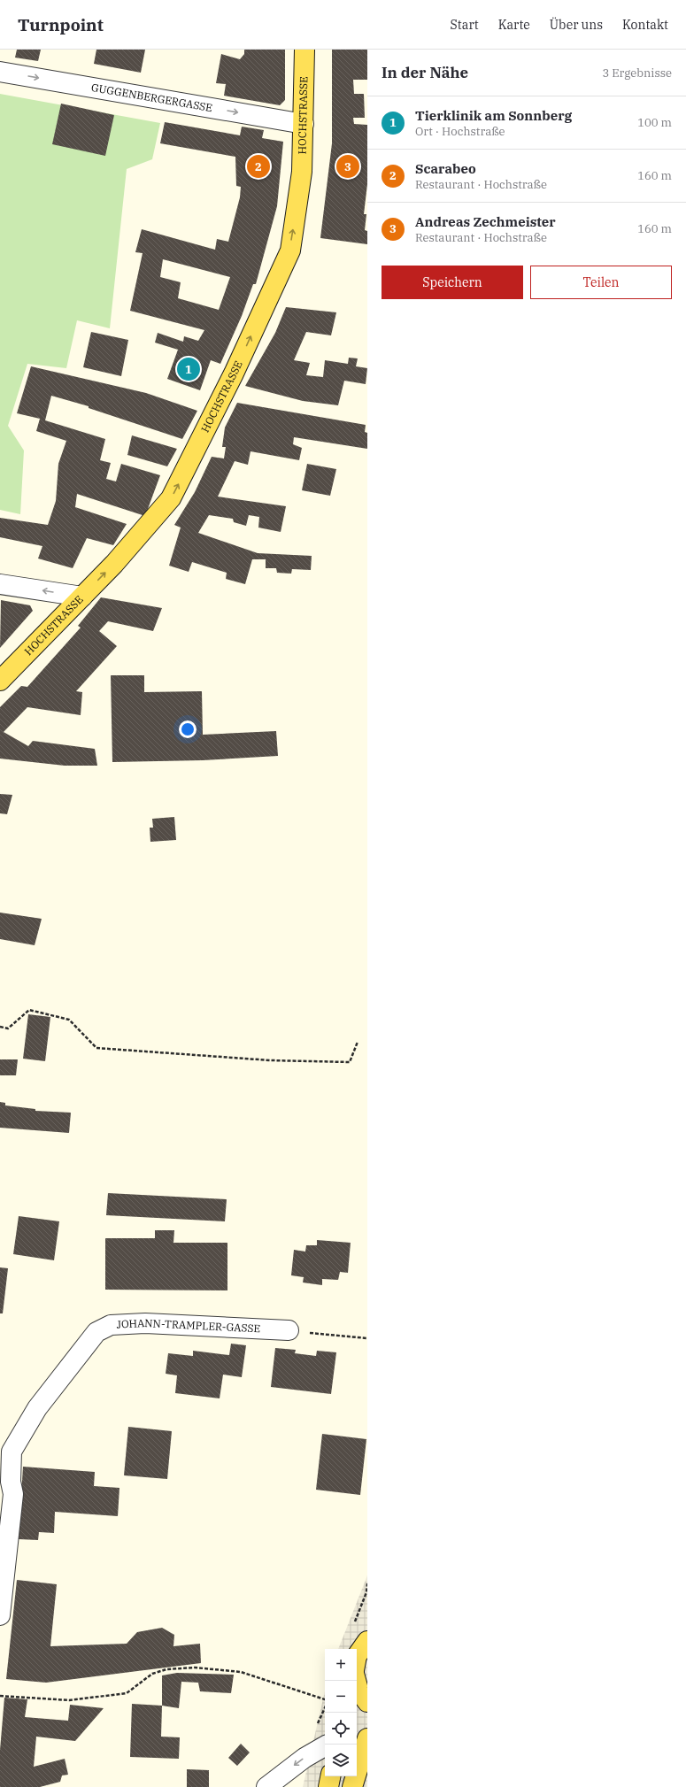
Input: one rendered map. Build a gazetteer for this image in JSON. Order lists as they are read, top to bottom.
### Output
{
  "streets": {
    "main road": ["HOCHSTRASSE"],
    "street": ["GUGGENBERGERGASSE", "JOHANN-TRAMPLER-GASSE"]
  },
  "crossings": [
    ["GUGGENBERGERGASSE", "HOCHSTRASSE"]
  ],
  "one_way": ["GUGGENBERGERGASSE", "HOCHSTRASSE"],
  "page": {
    "header": "Turnpoint",
    "nav": [
      "Start",
      "Karte",
      "Über uns",
      "Kontakt"
    ],
    "heading": ["In der Nähe", "3 Ergebnisse"],
    "list": [
      {
        "mark": "1",
        "name": "Tierklinik am Sonnberg",
        "note": "Ort · Hochstraße",
        "value": "100 m"
      },
      {
        "mark": "2",
        "name": "Scarabeo",
        "note": "Restaurant · Hochstraße",
        "value": "160 m"
      },
      {
        "mark": "3",
        "name": "Andreas Zechmeister",
        "note": "Restaurant · Hochstraße",
        "value": "160 m"
      }
    ],
    "pins": ["2", "3", "1"],
    "buttons": ["Speichern", "Teilen"],
    "map_buttons": ["+", "−"]
  }
}
